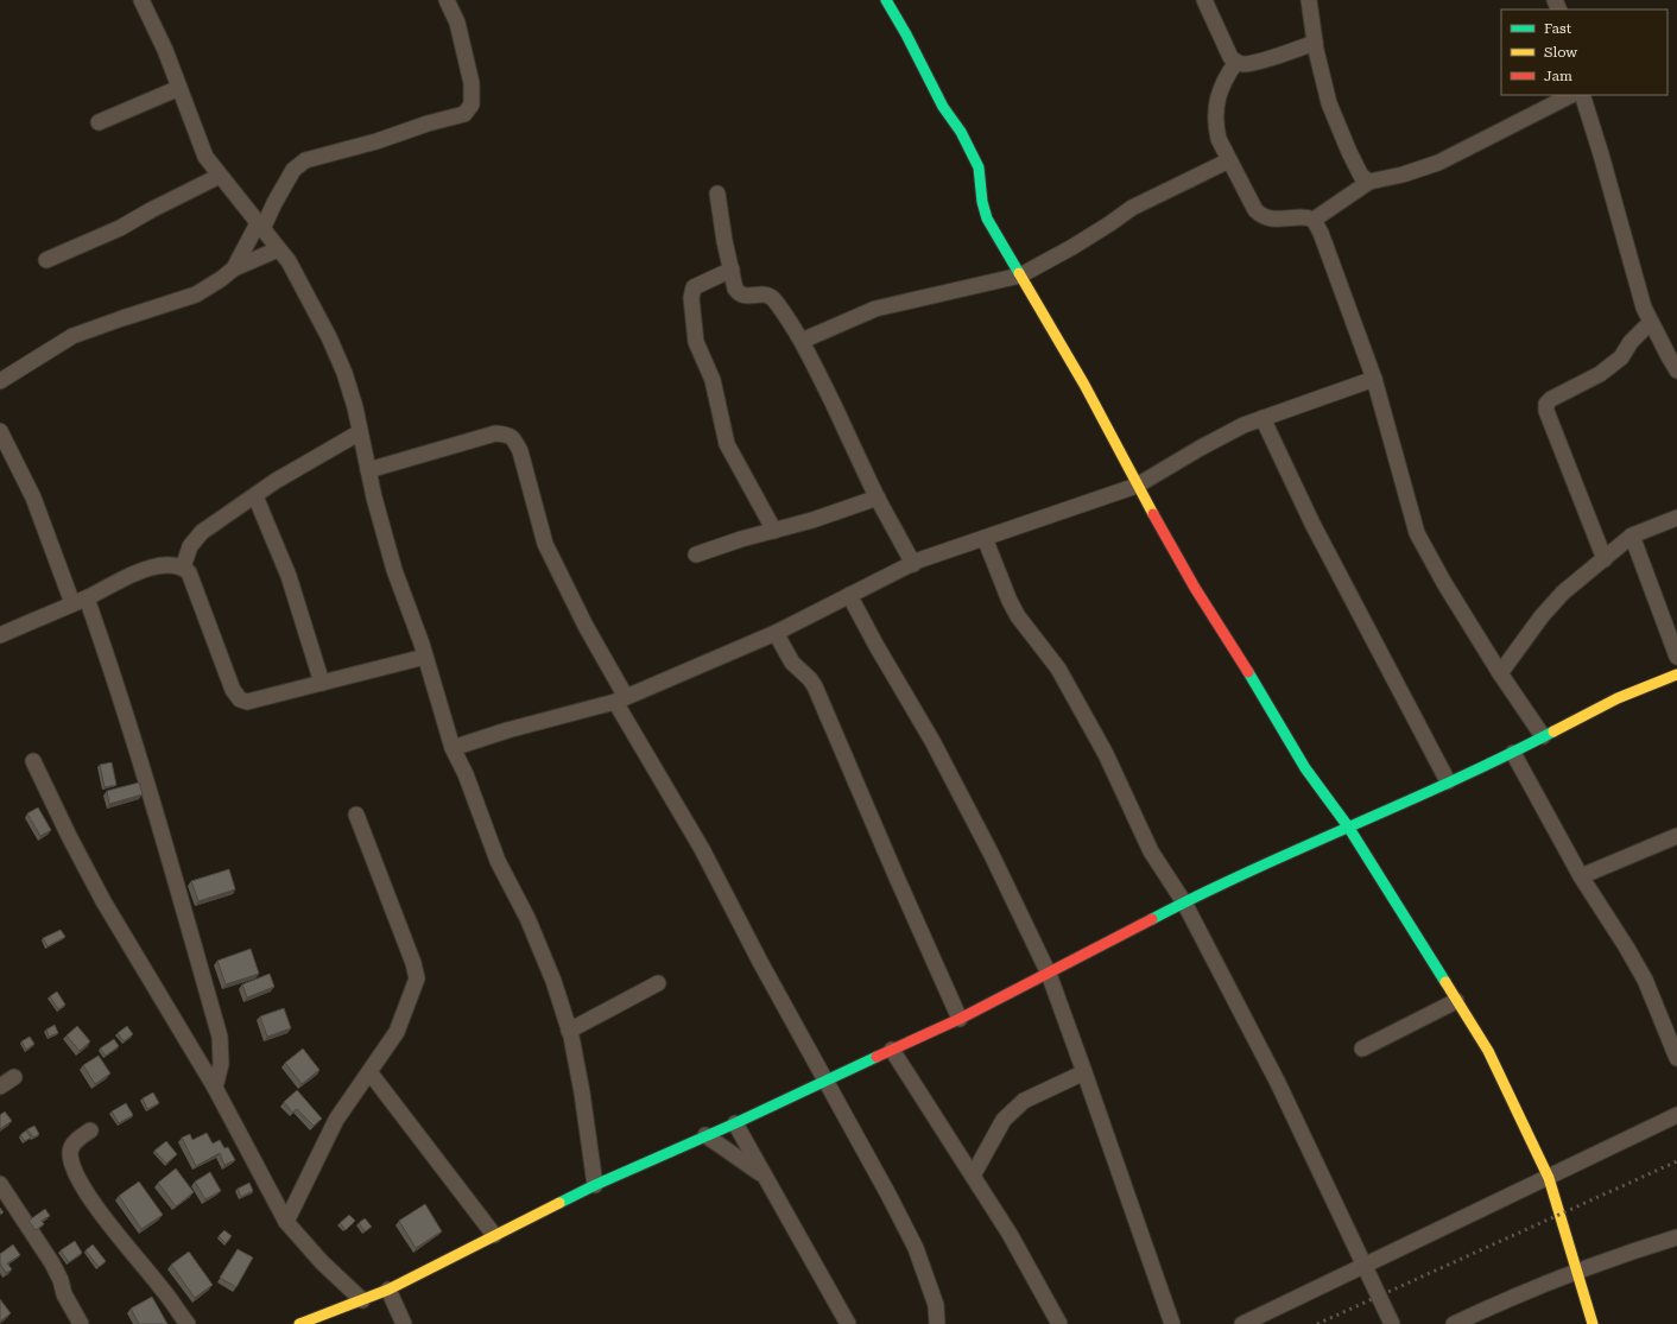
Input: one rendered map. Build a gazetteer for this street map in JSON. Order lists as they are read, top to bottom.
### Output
{
  "legend": ["Fast", "Slow", "Jam"]
}
